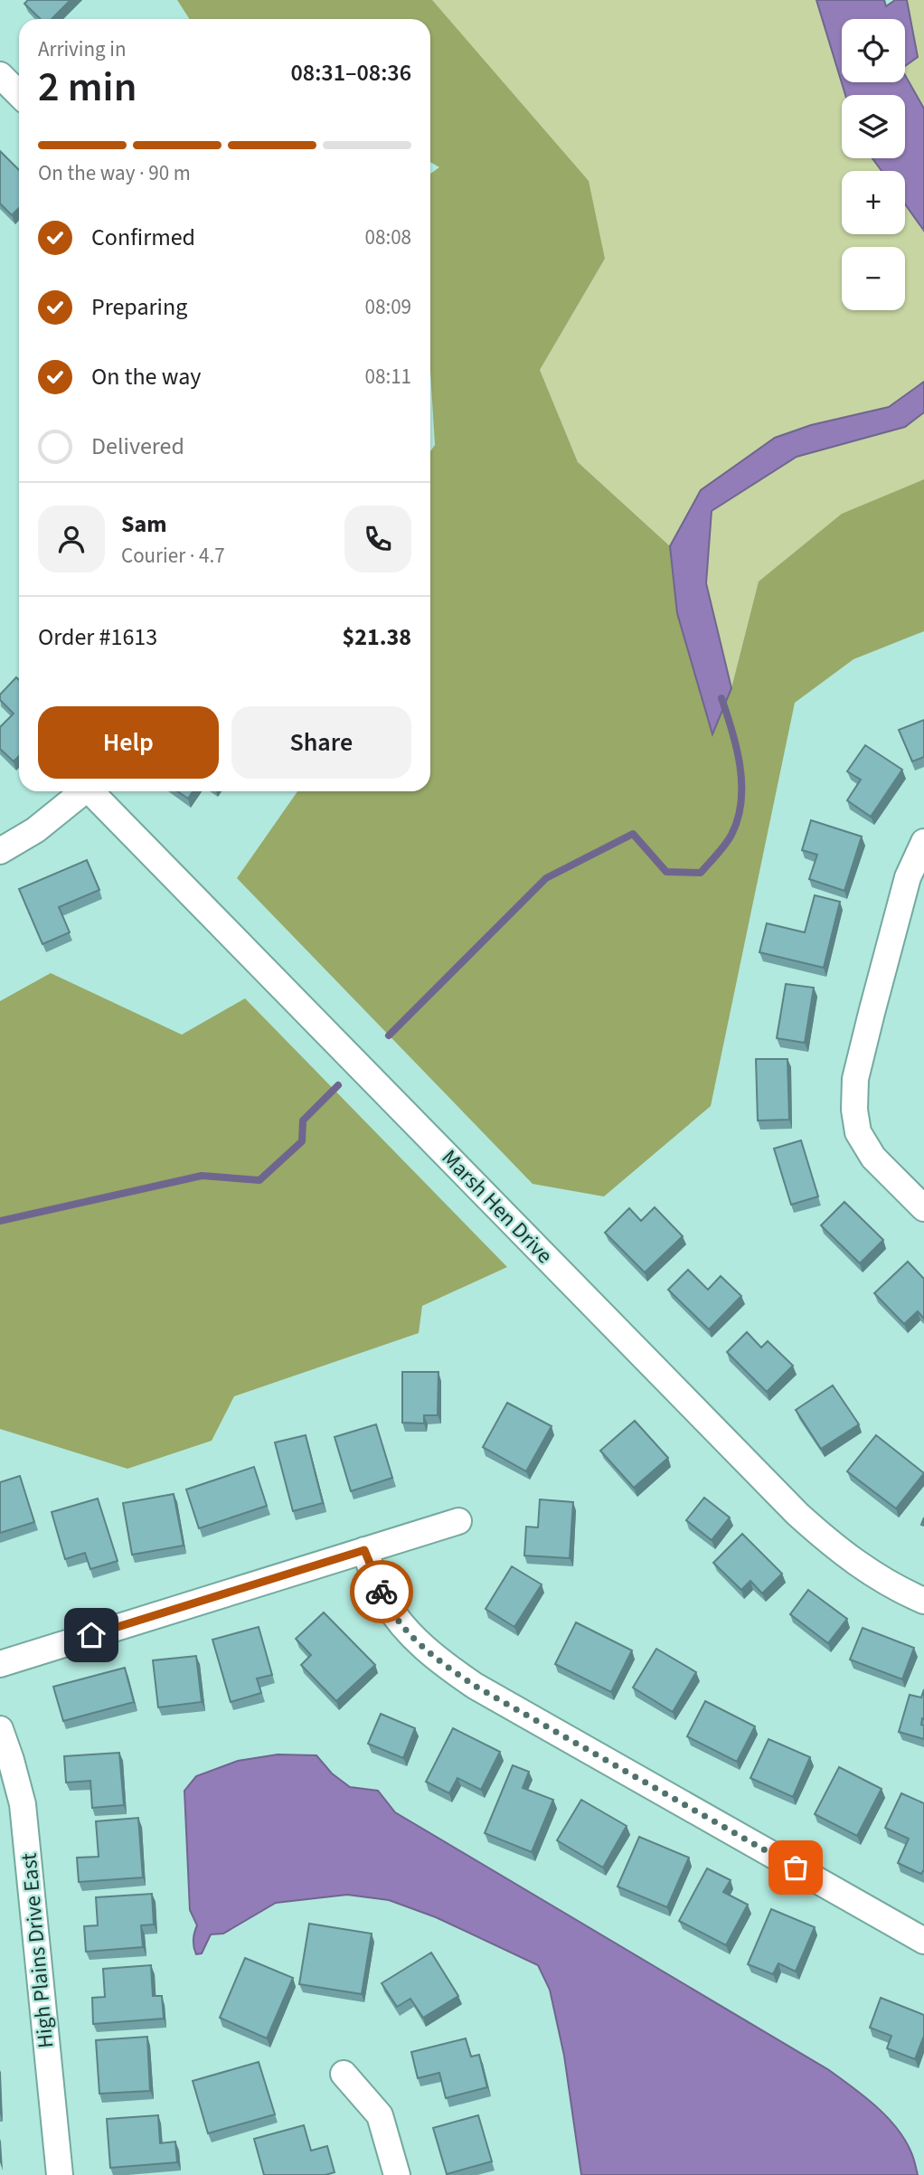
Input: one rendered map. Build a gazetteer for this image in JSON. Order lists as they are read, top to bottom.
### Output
{
  "streets": {
    "street": ["Marsh Hen Drive", "High Plains Drive East"]
  },
  "page": {
    "map_buttons": ["+", "−"],
    "heading": ["2 min", "Arriving in", "08:31–08:36"],
    "panel": [
      "Sam",
      "Courier · 4.7",
      "Order #1613",
      "$21.38"
    ],
    "bar": "On the way · 90 m",
    "list": [
      ["Confirmed", "08:08"],
      ["Preparing", "08:09"],
      ["On the way", "08:11"],
      "Delivered"
    ],
    "buttons": ["Help", "Share"]
  }
}
